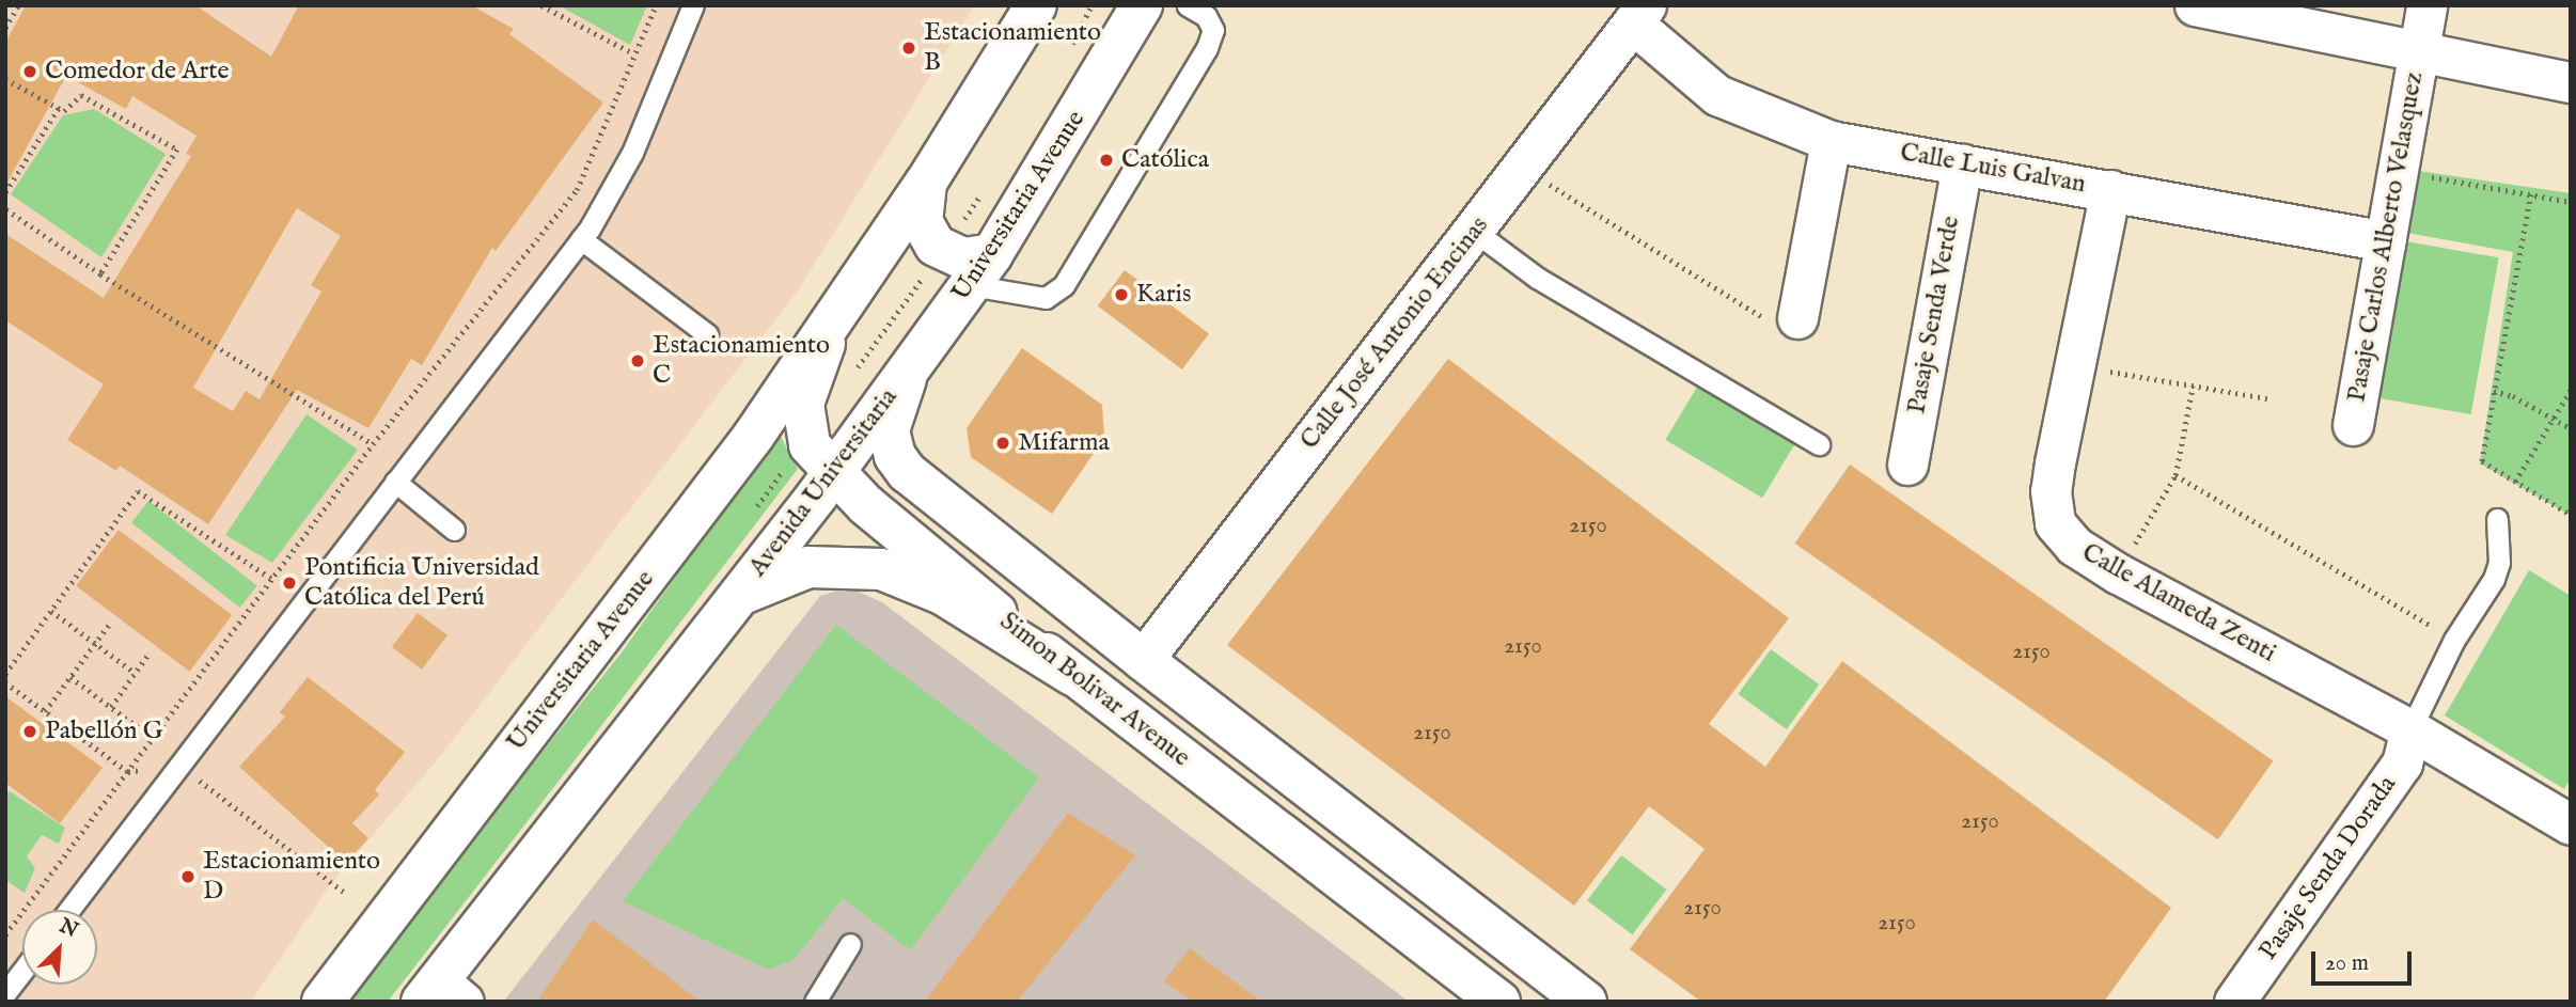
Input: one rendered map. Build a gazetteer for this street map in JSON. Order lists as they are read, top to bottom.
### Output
{
  "streets": {
    "main road": ["Universitaria Avenue", "Avenida Universitaria", "Simon Bolivar Avenue"],
    "street": [
      "Calle Luis Galvan",
      "Pasaje Carlos Alberto Velasquez",
      "Pasaje Senda Verde",
      "Calle José Antonio Encinas",
      "Calle Alameda Zenti",
      "Pasaje Senda Dorada"
    ]
  },
  "crossings": [
    ["Calle Luis Galvan", "Pasaje Carlos Alberto Velasquez"],
    ["Calle Luis Galvan", "Pasaje Senda Verde"],
    ["Calle Luis Galvan", "Calle José Antonio Encinas"],
    ["Calle Luis Galvan", "Calle Alameda Zenti"],
    ["Universitaria Avenue", "Avenida Universitaria"],
    ["Universitaria Avenue", "Simon Bolivar Avenue"],
    ["Calle José Antonio Encinas", "Simon Bolivar Avenue"],
    ["Avenida Universitaria", "Simon Bolivar Avenue"],
    ["Calle Alameda Zenti", "Pasaje Senda Dorada"]
  ],
  "places": [
    "Estacionamiento B",
    "Comedor de Arte",
    "Católica",
    "Karis",
    "Estacionamiento C",
    "Mifarma",
    "Pontificia Universidad Católica del Perú",
    "Pabellón G",
    "Estacionamiento D"
  ],
  "house_numbers": [
    "2150",
    "2150",
    "2150",
    "2150",
    "2150",
    "2150",
    "2150"
  ],
  "scale_bar": "20 m",
  "north": "top right"
}
